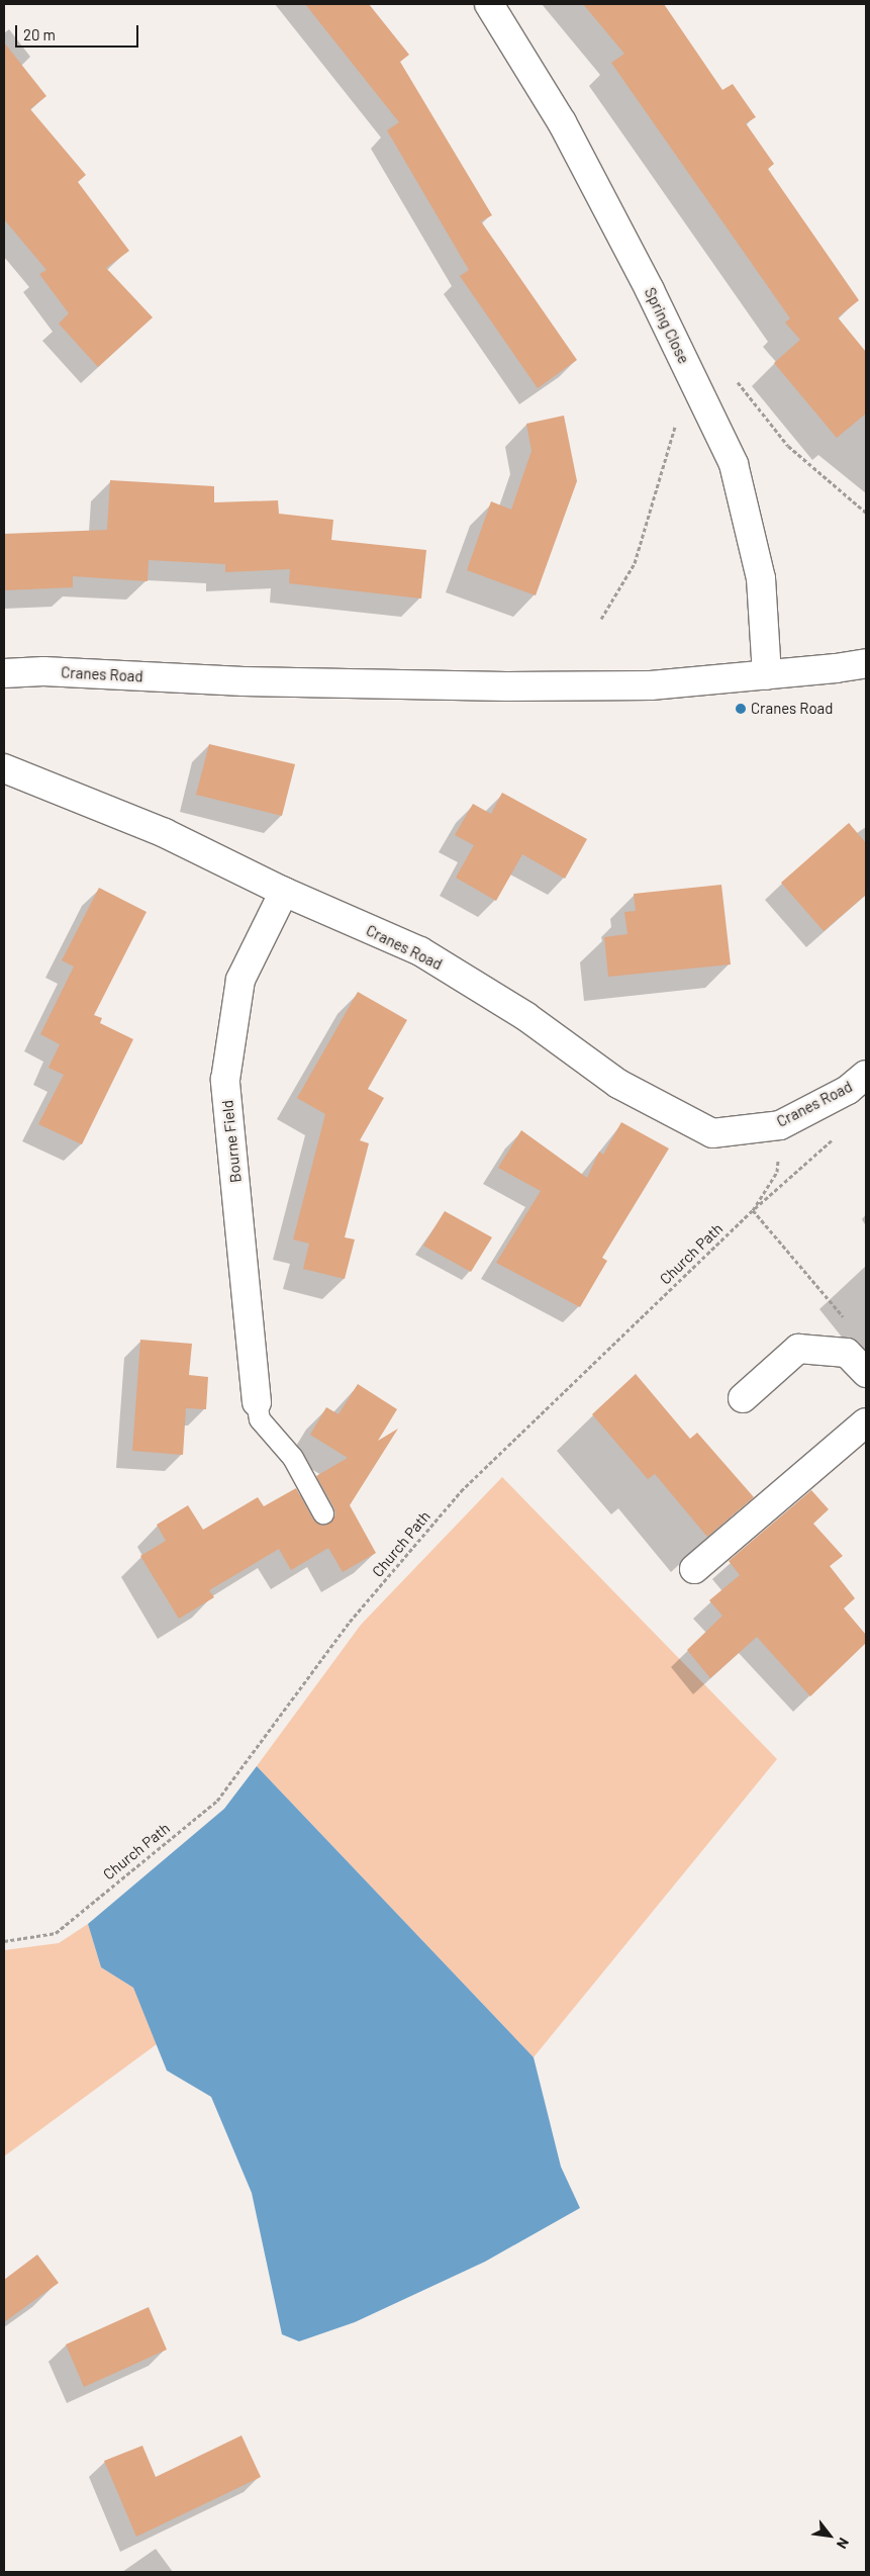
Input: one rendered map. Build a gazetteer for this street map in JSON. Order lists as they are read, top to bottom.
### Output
{
  "streets": {
    "street": ["Spring Close", "Cranes Road", "Bourne Field"],
    "path": ["Church Path"]
  },
  "crossings": [
    ["Spring Close", "Cranes Road"],
    ["Cranes Road", "Bourne Field"],
    ["Cranes Road", "Church Path"]
  ],
  "places": ["Cranes Road"],
  "scale_bar": "20 m",
  "north": "bottom right"
}
